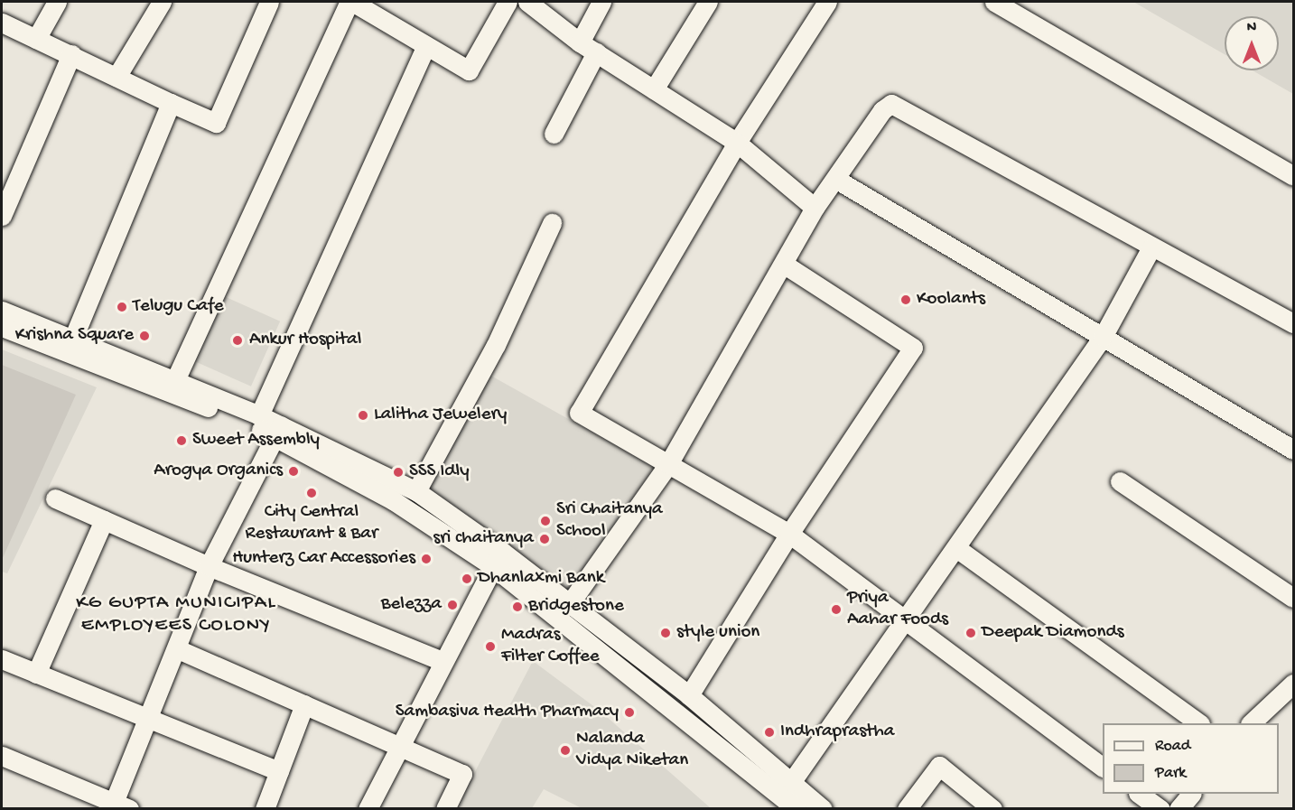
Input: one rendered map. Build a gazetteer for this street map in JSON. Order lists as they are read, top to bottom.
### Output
{
  "districts": ["KG GUPTA MUNICIPAL EMPLOYEES COLONY"],
  "places": [
    "Koolants",
    "Telugu Cafe",
    "Krishna Square",
    "Ankur Hospital",
    "Lalitha Jewelery",
    "Sweet Assembly",
    "Arogya Organics",
    "SSS Idly",
    "City Central Restaurant & Bar",
    "Sri Chaitanya School",
    "sri chaitanya",
    "Hunterz Car Accessories",
    "Dhanlaxmi Bank",
    "Belezza",
    "Bridgestone",
    "Priya Aahar Foods",
    "style union",
    "Deepak Diamonds",
    "Madras Filter Coffee",
    "Sambasiva Health Pharmacy",
    "Indhraprastha",
    "Nalanda Vidya Niketan"
  ],
  "legend": ["Road", "Park"],
  "north": "top"
}
